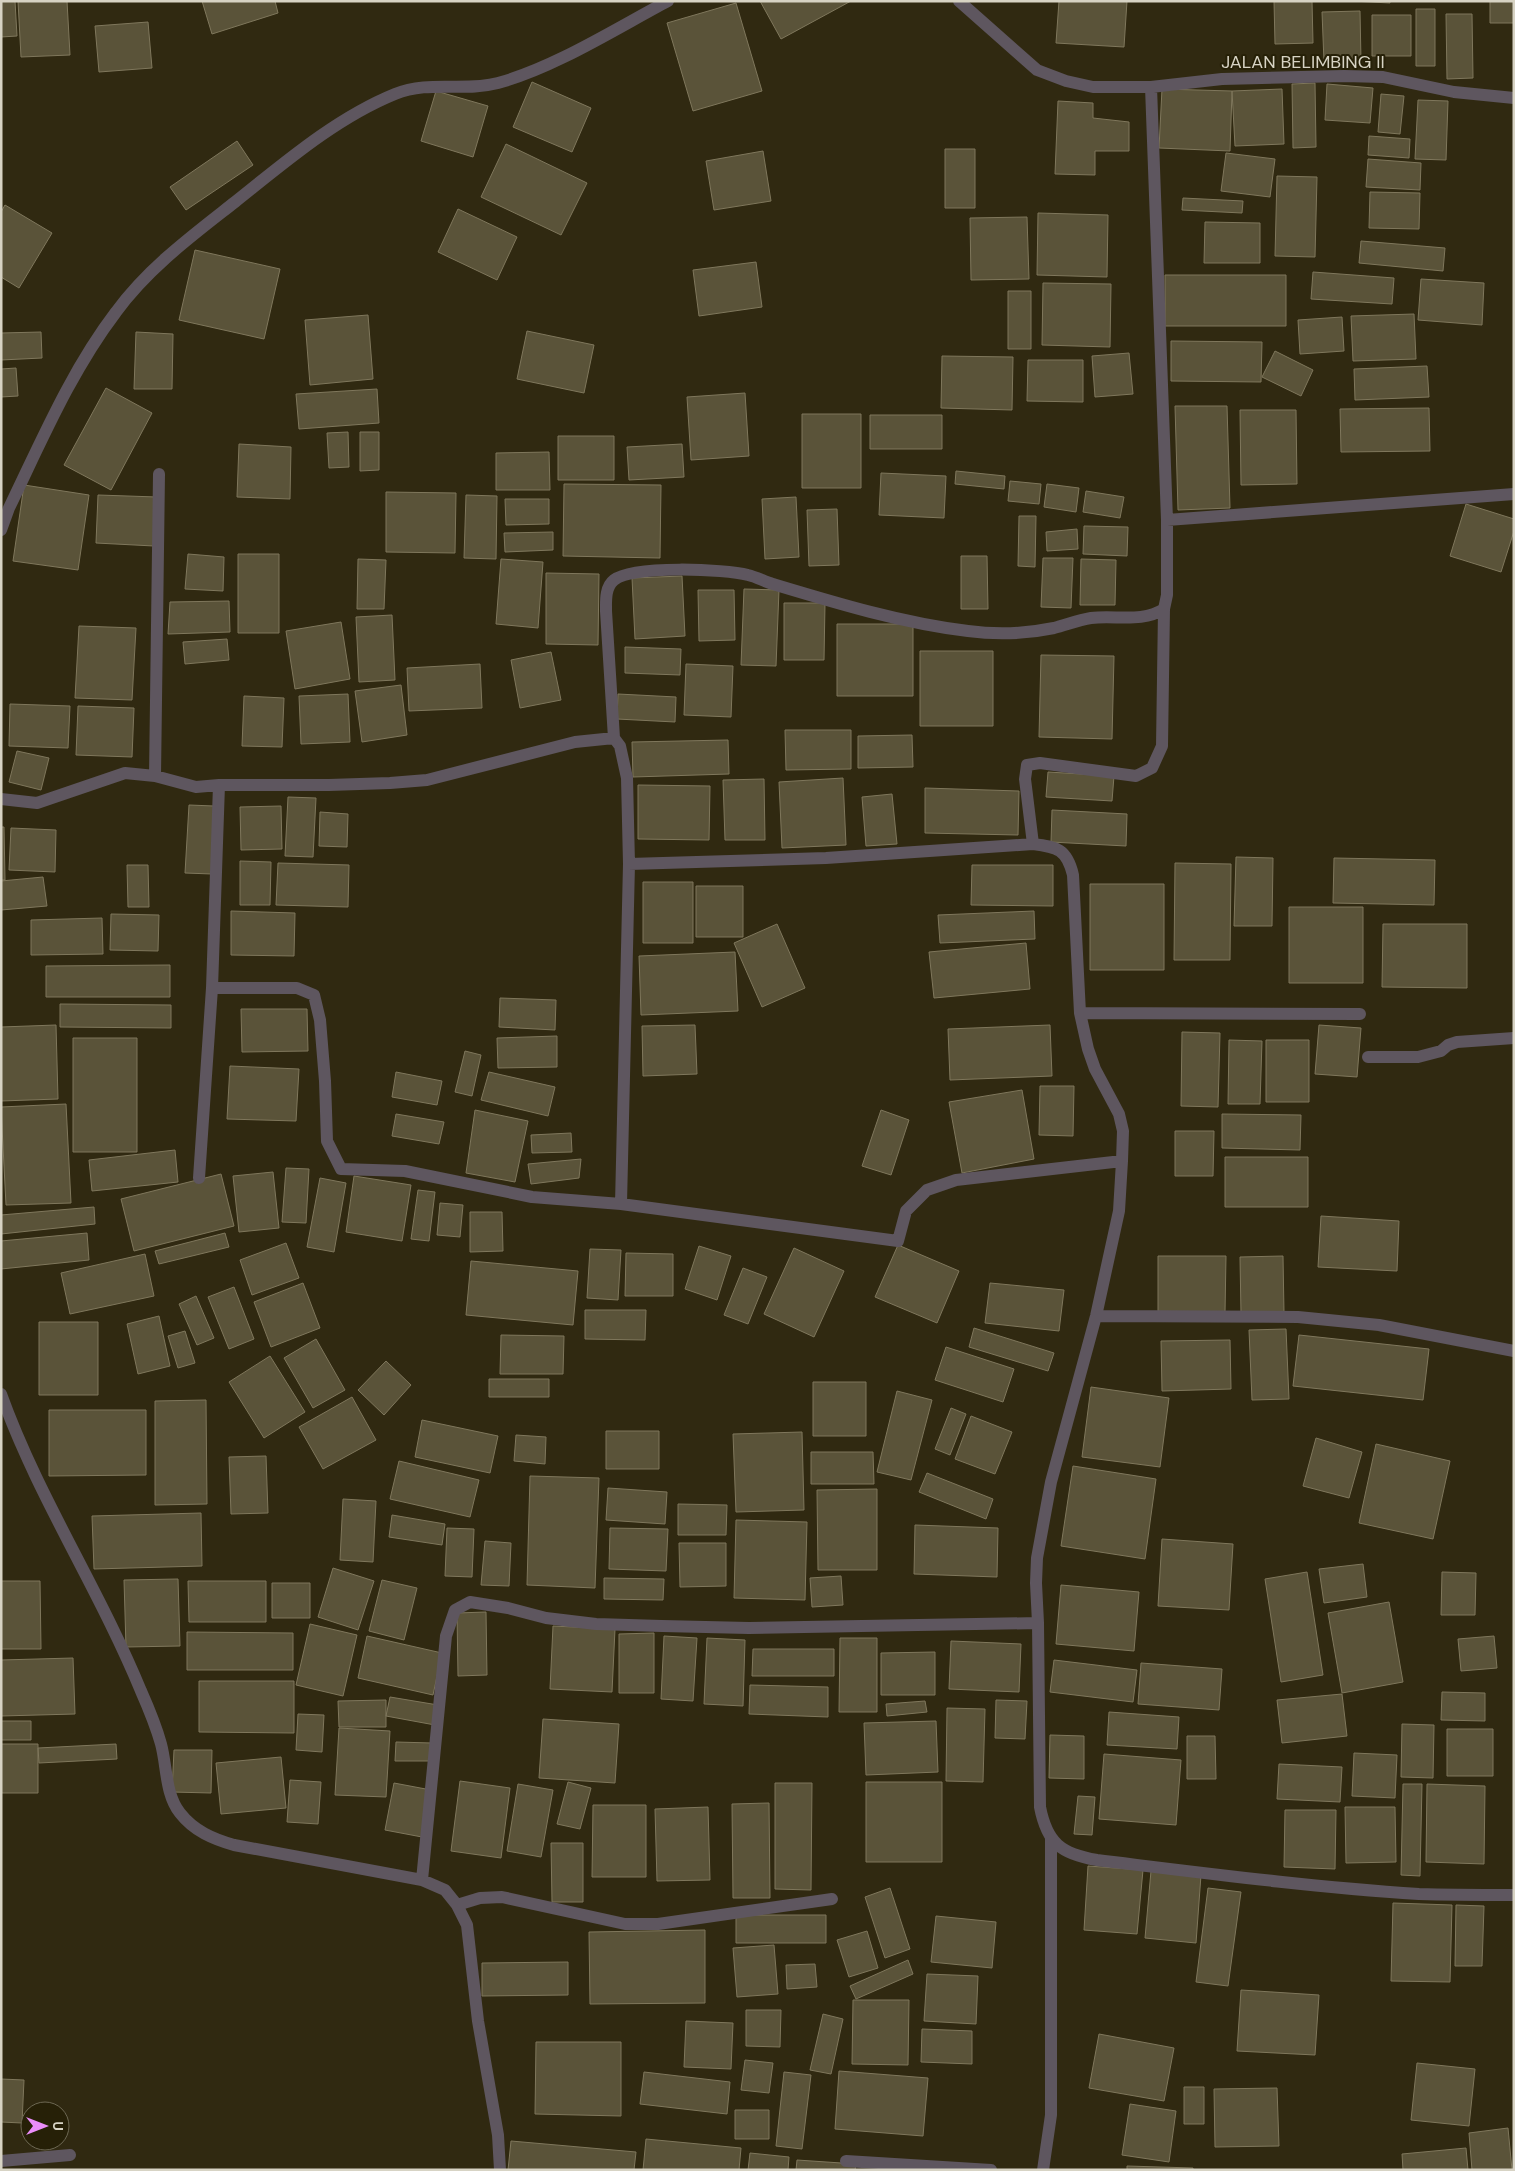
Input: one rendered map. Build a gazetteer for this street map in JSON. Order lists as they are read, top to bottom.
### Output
{
  "streets": {
    "street": ["JALAN BELIMBING II"]
  },
  "north": "right"
}
